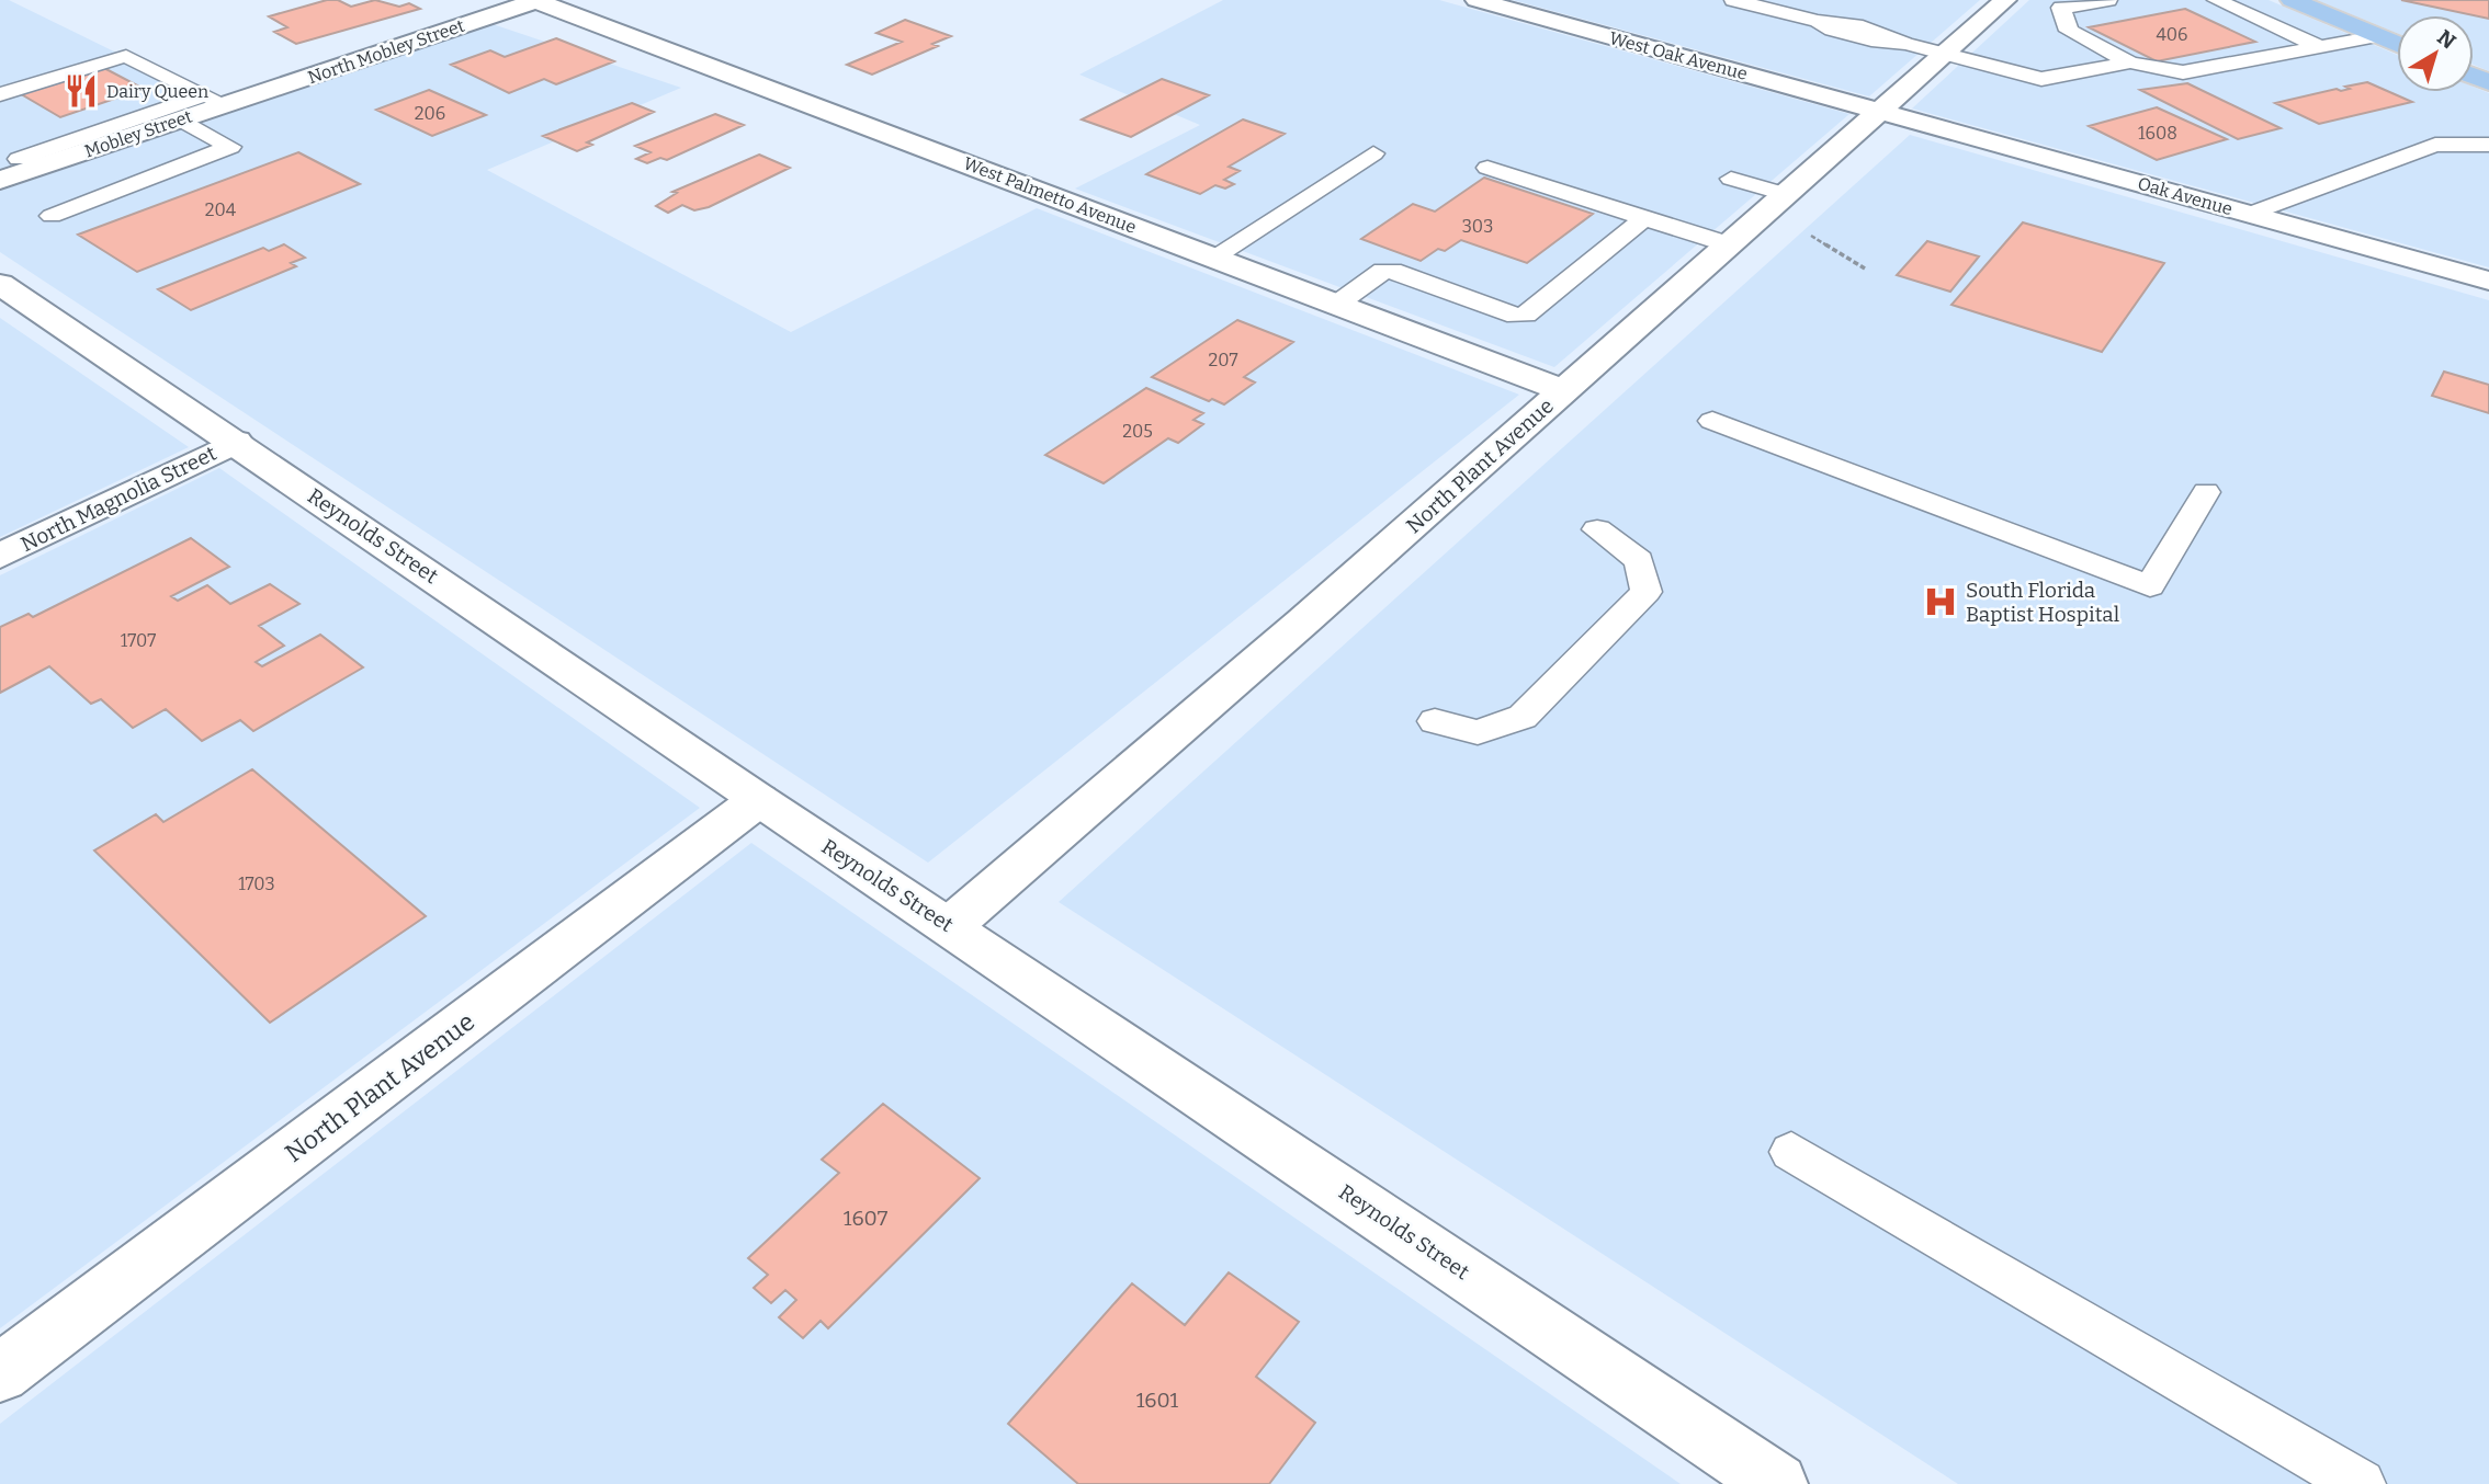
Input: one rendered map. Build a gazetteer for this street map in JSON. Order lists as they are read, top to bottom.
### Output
{
  "streets": {
    "street": [
      "North Mobley Street",
      "West Oak Avenue",
      "Mobley Street",
      "West Palmetto Avenue",
      "Oak Avenue",
      "North Plant Avenue",
      "North Magnolia Street",
      "Reynolds Street"
    ]
  },
  "crossings": [
    ["North Mobley Street", "Mobley Street"],
    ["North Mobley Street", "West Palmetto Avenue"],
    ["West Oak Avenue", "Oak Avenue"],
    ["West Oak Avenue", "North Plant Avenue"],
    ["West Palmetto Avenue", "North Plant Avenue"],
    ["Oak Avenue", "North Plant Avenue"],
    ["North Plant Avenue", "Reynolds Street"],
    ["North Magnolia Street", "Reynolds Street"]
  ],
  "places": {
    "restaurant": ["Dairy Queen"],
    "hospital": ["South Florida Baptist Hospital"]
  },
  "house_numbers": [
    "406",
    "206",
    "1608",
    "204",
    "303",
    "207",
    "205",
    "1707",
    "1703",
    "1607",
    "1601"
  ],
  "north": "top right"
}
